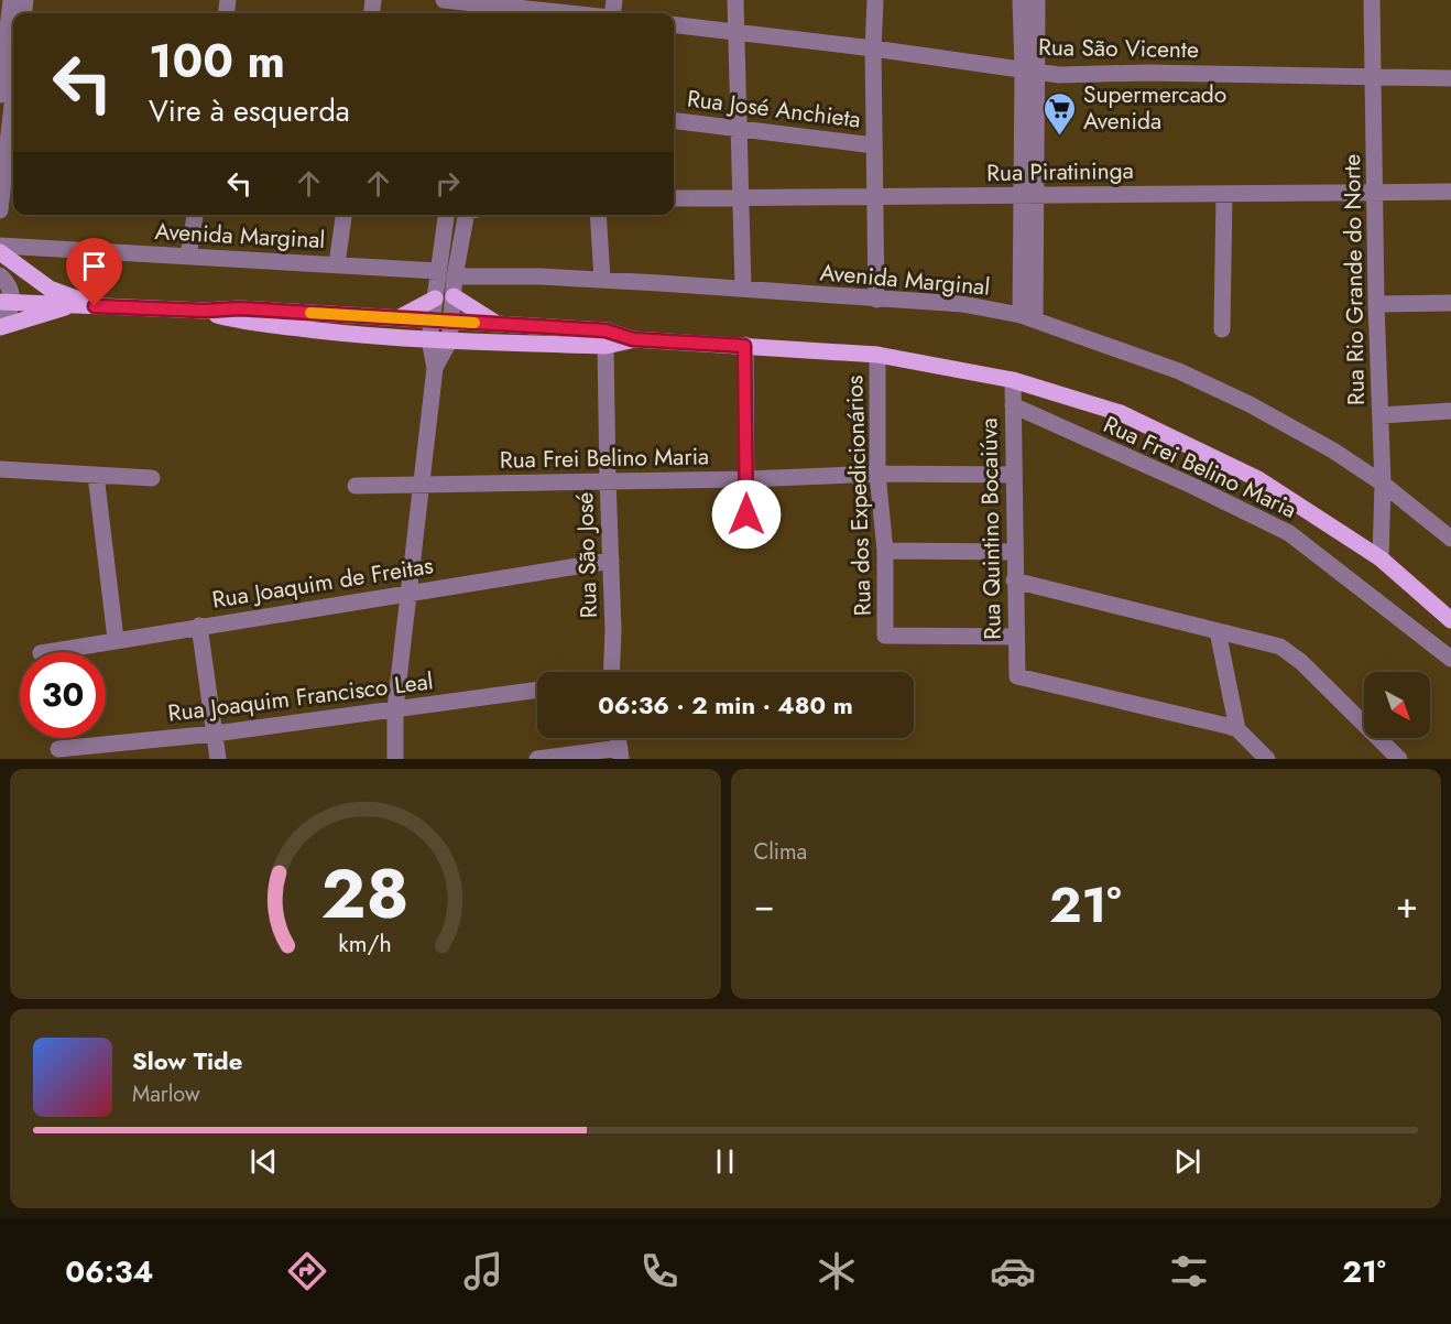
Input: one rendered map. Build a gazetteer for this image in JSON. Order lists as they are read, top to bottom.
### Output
{
  "streets": {
    "street": [
      "Rua São Vicente",
      "Rua José Anchieta",
      "Rua Piratininga",
      "Avenida Marginal",
      "Rua Rio Grande do Norte",
      "Rua Frei Belino Maria",
      "Rua dos Expedicionários",
      "Rua Quintino Bocaiúva",
      "Rua São José",
      "Rua Joaquim de Freitas",
      "Rua Joaquim Francisco Leal"
    ]
  },
  "crossings": [
    ["Rua São Vicente", "Rua Rio Grande do Norte"],
    ["Rua Piratininga", "Rua Rio Grande do Norte"],
    ["Avenida Marginal", "Rua Rio Grande do Norte"],
    ["Rua Frei Belino Maria", "Rua dos Expedicionários"],
    ["Rua Frei Belino Maria", "Rua Quintino Bocaiúva"],
    ["Rua Frei Belino Maria", "Rua São José"],
    ["Rua dos Expedicionários", "Rua Quintino Bocaiúva"],
    ["Rua São José", "Rua Joaquim de Freitas"]
  ],
  "places": {
    "supermarket": ["Supermercado Avenida"]
  },
  "north": "bottom right",
  "page": {
    "turn": ["100 m", "Vire à esquerda"],
    "limit": "30",
    "trip": "06:36 · 2 min · 480 m",
    "tile": "Clima",
    "heat": ["−", "21°", "+"],
    "song": ["Slow Tide", "Marlow"],
    "tabs": ["06:34", "21°"],
    "gauge": ["28", "km/h"]
  }
}
